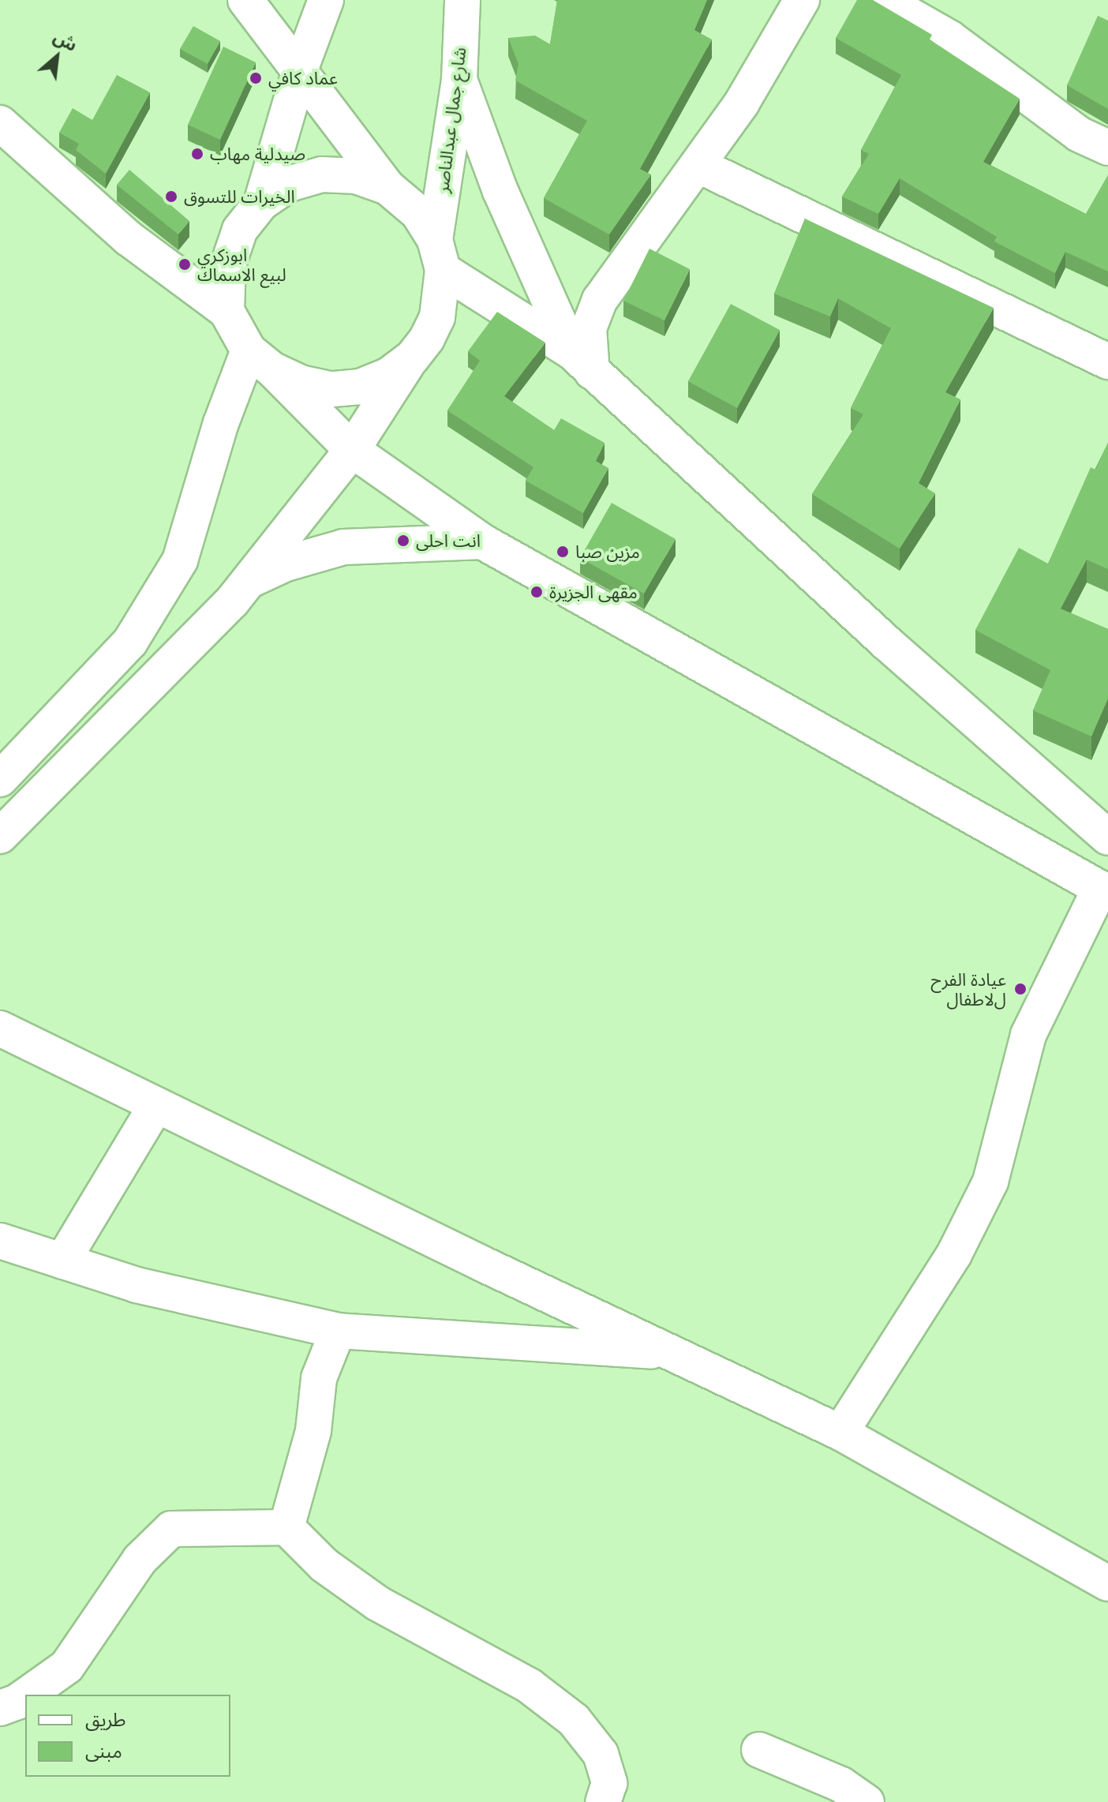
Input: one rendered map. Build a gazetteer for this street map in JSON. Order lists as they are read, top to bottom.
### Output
{
  "streets": {
    "street": ["شارع جمال عبدالناصر"]
  },
  "places": [
    "عماد كافي",
    "صيدلية مهاب",
    "الخيرات للتسوق",
    "ابوزكري لبيع اﻻسماك",
    "انت احلى",
    "مزين صبا",
    "مقهى الجزيرة",
    "عيادة الفرح لﻻطفال"
  ],
  "legend": ["طريق", "مبنى"],
  "north": "top right"
}
